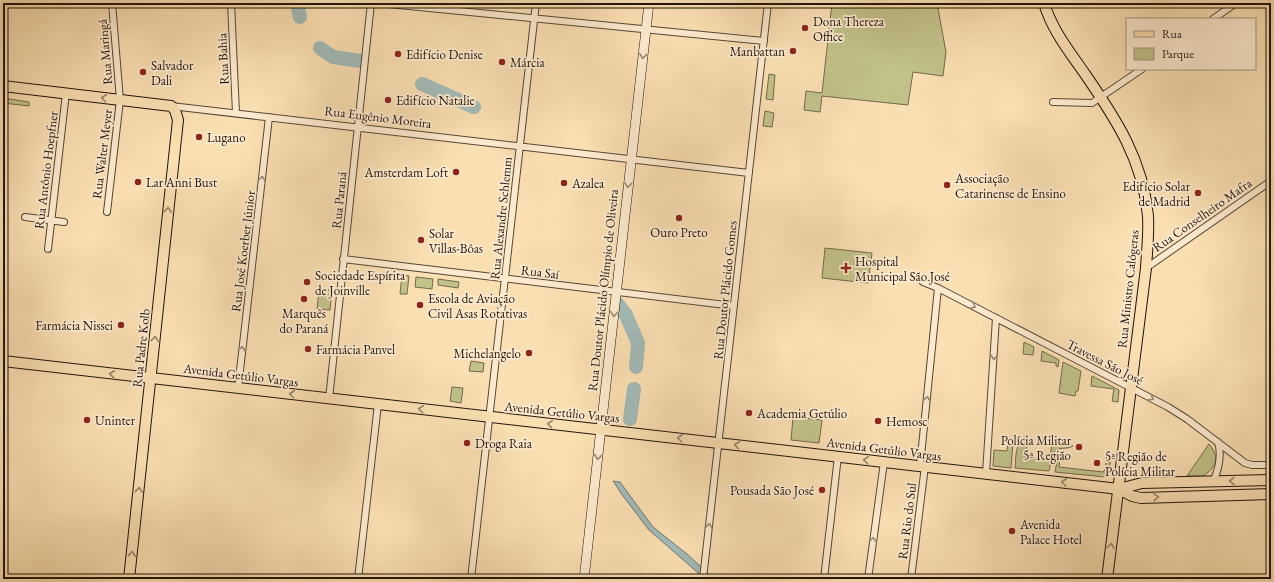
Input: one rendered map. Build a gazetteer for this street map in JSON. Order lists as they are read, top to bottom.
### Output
{
  "streets": {
    "main road": [
      "Rua Eugênio Moreira",
      "Rua Ministro Calógeras",
      "Rua Doutor Plácido Olímpio de Oliveira",
      "Rua Padre Kolb",
      "Avenida Getúlio Vargas"
    ],
    "street": [
      "Rua Maringá",
      "Rua Bahia",
      "Rua Walter Meyer",
      "Rua Antônio Hoepfner",
      "Rua Paraná",
      "Rua Conselheiro Mafra",
      "Rua Alexandre Schlemm",
      "Rua José Koerber Júnior",
      "Rua Saí",
      "Rua Doutor Plácido Gomes",
      "Travessa São José",
      "Rua Rio do Sul"
    ]
  },
  "crossings": [
    ["Rua Maringá", "Rua Eugênio Moreira"],
    ["Rua Maringá", "Rua Walter Meyer"],
    ["Rua Bahia", "Rua Eugênio Moreira"],
    ["Rua Eugênio Moreira", "Rua Walter Meyer"],
    ["Rua Eugênio Moreira", "Rua Antônio Hoepfner"],
    ["Rua Eugênio Moreira", "Rua Paraná"],
    ["Rua Eugênio Moreira", "Rua Alexandre Schlemm"],
    ["Rua Eugênio Moreira", "Rua José Koerber Júnior"],
    ["Rua Eugênio Moreira", "Rua Doutor Plácido Olímpio de Oliveira"],
    ["Rua Eugênio Moreira", "Rua Doutor Plácido Gomes"],
    ["Rua Paraná", "Rua Saí"],
    ["Rua Paraná", "Avenida Getúlio Vargas"],
    ["Rua Conselheiro Mafra", "Rua Ministro Calógeras"],
    ["Rua Alexandre Schlemm", "Rua Saí"],
    ["Rua Alexandre Schlemm", "Avenida Getúlio Vargas"],
    ["Rua José Koerber Júnior", "Avenida Getúlio Vargas"],
    ["Rua Saí", "Rua Doutor Plácido Olímpio de Oliveira"],
    ["Rua Saí", "Rua Doutor Plácido Gomes"],
    ["Rua Ministro Calógeras", "Travessa São José"],
    ["Rua Ministro Calógeras", "Avenida Getúlio Vargas"],
    ["Rua Doutor Plácido Olímpio de Oliveira", "Avenida Getúlio Vargas"],
    ["Rua Doutor Plácido Gomes", "Avenida Getúlio Vargas"],
    ["Rua Padre Kolb", "Avenida Getúlio Vargas"],
    ["Travessa São José", "Rua Rio do Sul"],
    ["Avenida Getúlio Vargas", "Rua Rio do Sul"]
  ],
  "one_way": [
    "Rua José Koerber Júnior",
    "Rua Doutor Plácido Olímpio de Oliveira",
    "Rua Padre Kolb",
    "Travessa São José",
    "Avenida Getúlio Vargas",
    "Rua Rio do Sul"
  ],
  "places": {
    "other": [
      "Dona Thereza Office",
      "Manbattan",
      "Edifício Denise",
      "Márcia",
      "Salvador Dali",
      "Edifício Natalie",
      "Lugano",
      "Amsterdam Loft",
      "Lar Anni Bust",
      "Azalea",
      "Associação Catarinense de Ensino",
      "Edifício Solar de Madrid",
      "Ouro Preto",
      "Solar Villas-Bôas",
      "Sociedade Espírita de Joinville",
      "Marquês do Paraná",
      "Escola de Aviação Civil Asas Rotativas",
      "Farmácia Nissei",
      "Farmácia Panvel",
      "Michelangelo",
      "Academia Getúlio",
      "Uninter",
      "Hemosc",
      "Droga Raia",
      "Polícia Militar 5ª Região",
      "5ª Região de Polícia Militar",
      "Pousada São José",
      "Avenida Palace Hotel"
    ],
    "health": ["Hospital Municipal São José"]
  },
  "legend": ["Rua", "Parque"]
}
